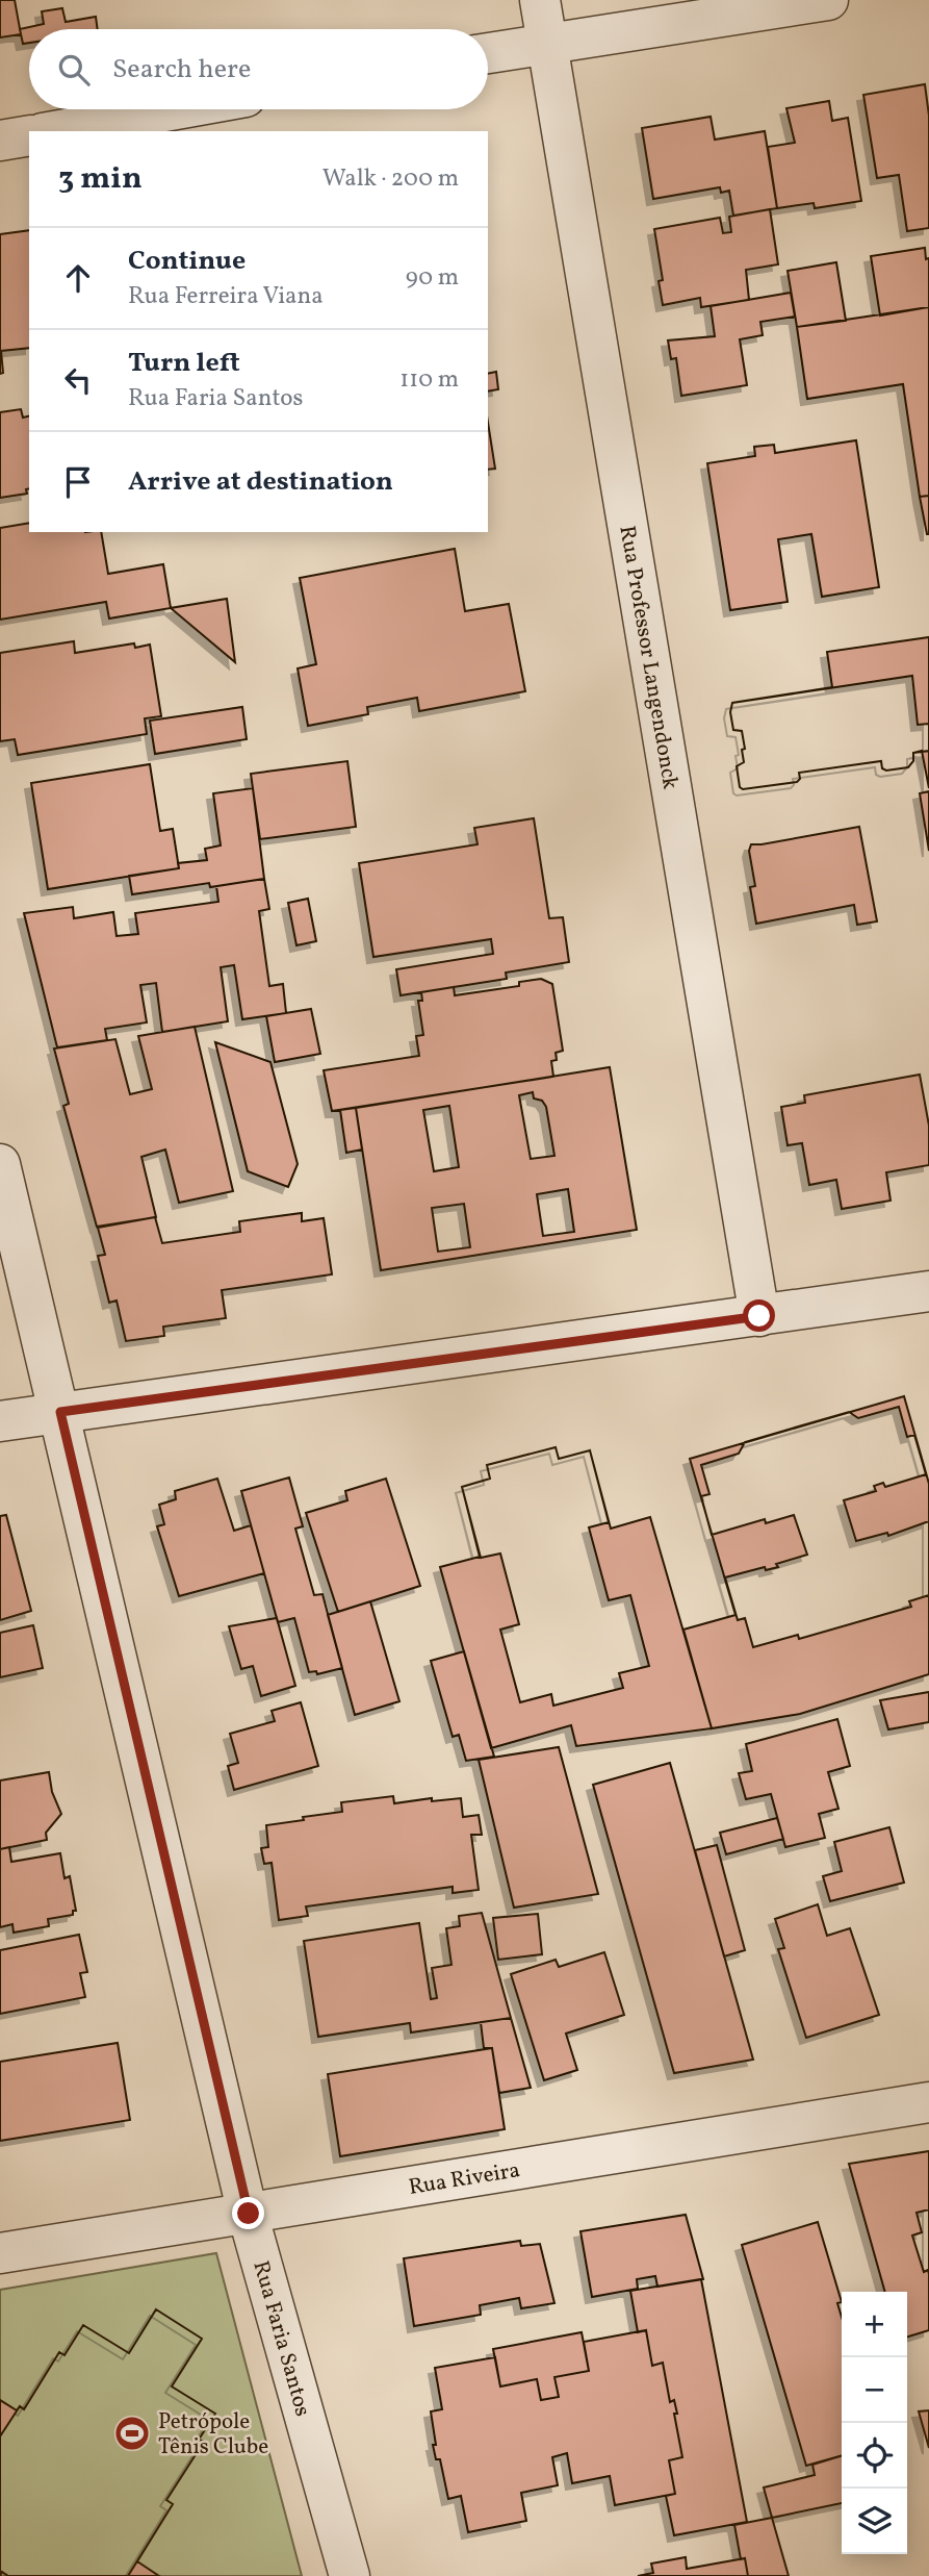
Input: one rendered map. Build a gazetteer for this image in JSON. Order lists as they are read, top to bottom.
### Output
{
  "streets": {
    "street": ["Rua Professor Langendonck", "Rua Riveira", "Rua Faria Santos"]
  },
  "crossings": [
    ["Rua Riveira", "Rua Faria Santos"]
  ],
  "places": {
    "sports": ["Petrópole Tênis Clube"]
  },
  "page": {
    "search": "Search here",
    "heading": ["3 min", "Walk · 200 m"],
    "list": [
      ["Continue", "Rua Ferreira Viana", "90 m"],
      ["Turn left", "Rua Faria Santos", "110 m"],
      "Arrive at destination"
    ],
    "map_buttons": ["+", "−"]
  }
}
